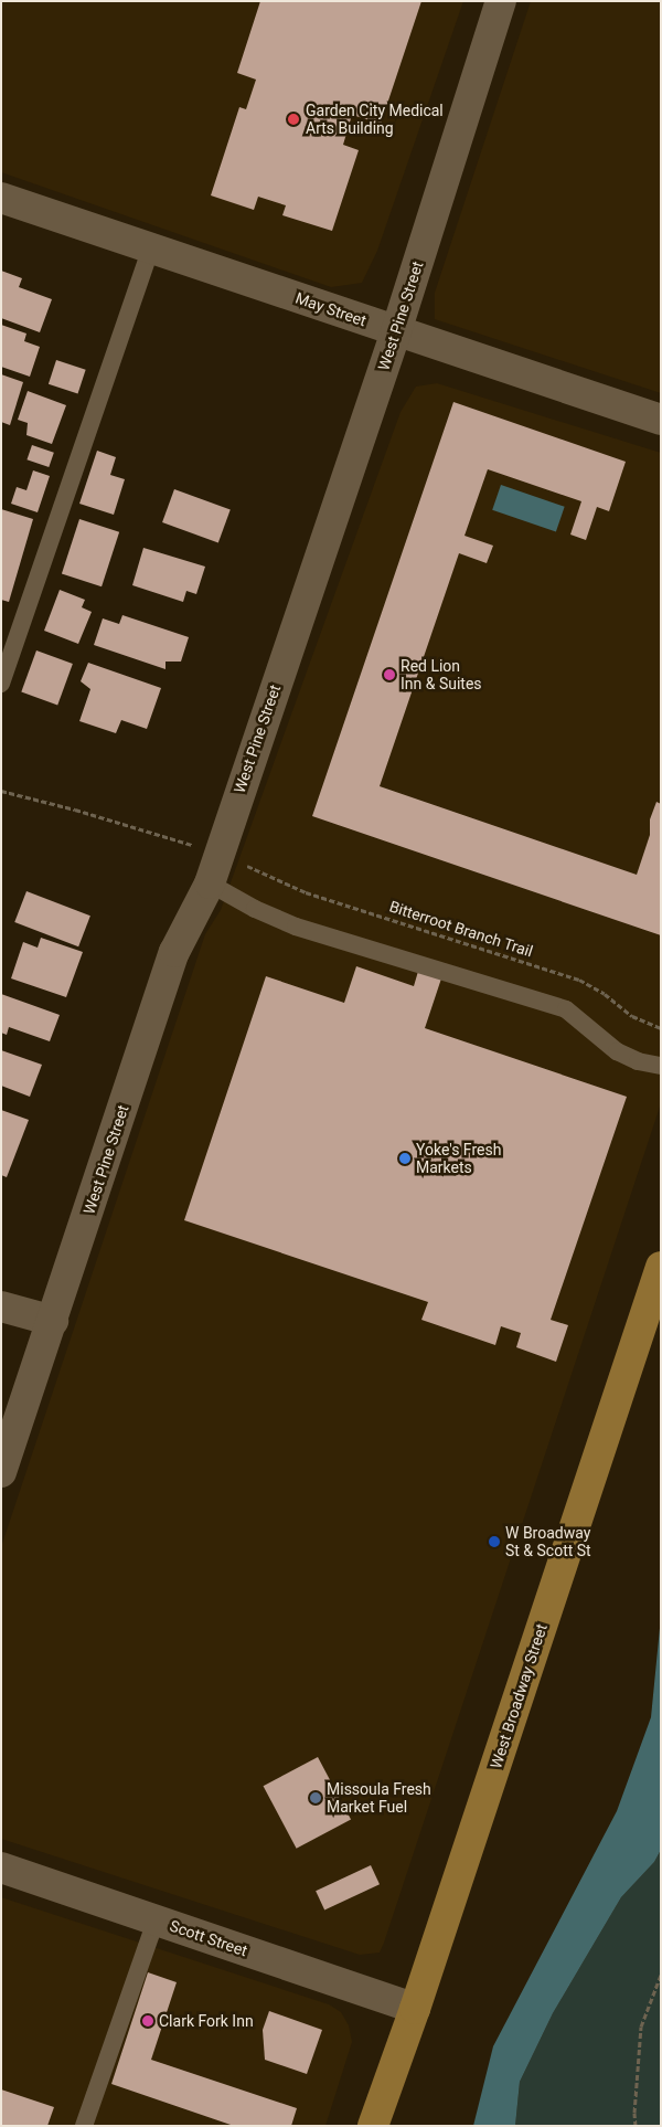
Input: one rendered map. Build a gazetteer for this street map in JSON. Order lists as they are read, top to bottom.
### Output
{
  "streets": {
    "main road": ["West Broadway Street"],
    "street": ["May Street", "West Pine Street", "Scott Street"],
    "path": ["Bitterroot Branch Trail"]
  },
  "crossings": [
    ["May Street", "West Pine Street"],
    ["West Broadway Street", "Scott Street"]
  ],
  "places": [
    "Garden City Medical Arts Building",
    "Red Lion Inn & Suites",
    "Yoke's Fresh Markets",
    "W Broadway St & Scott St",
    "Missoula Fresh Market Fuel",
    "Clark Fork Inn"
  ]
}
